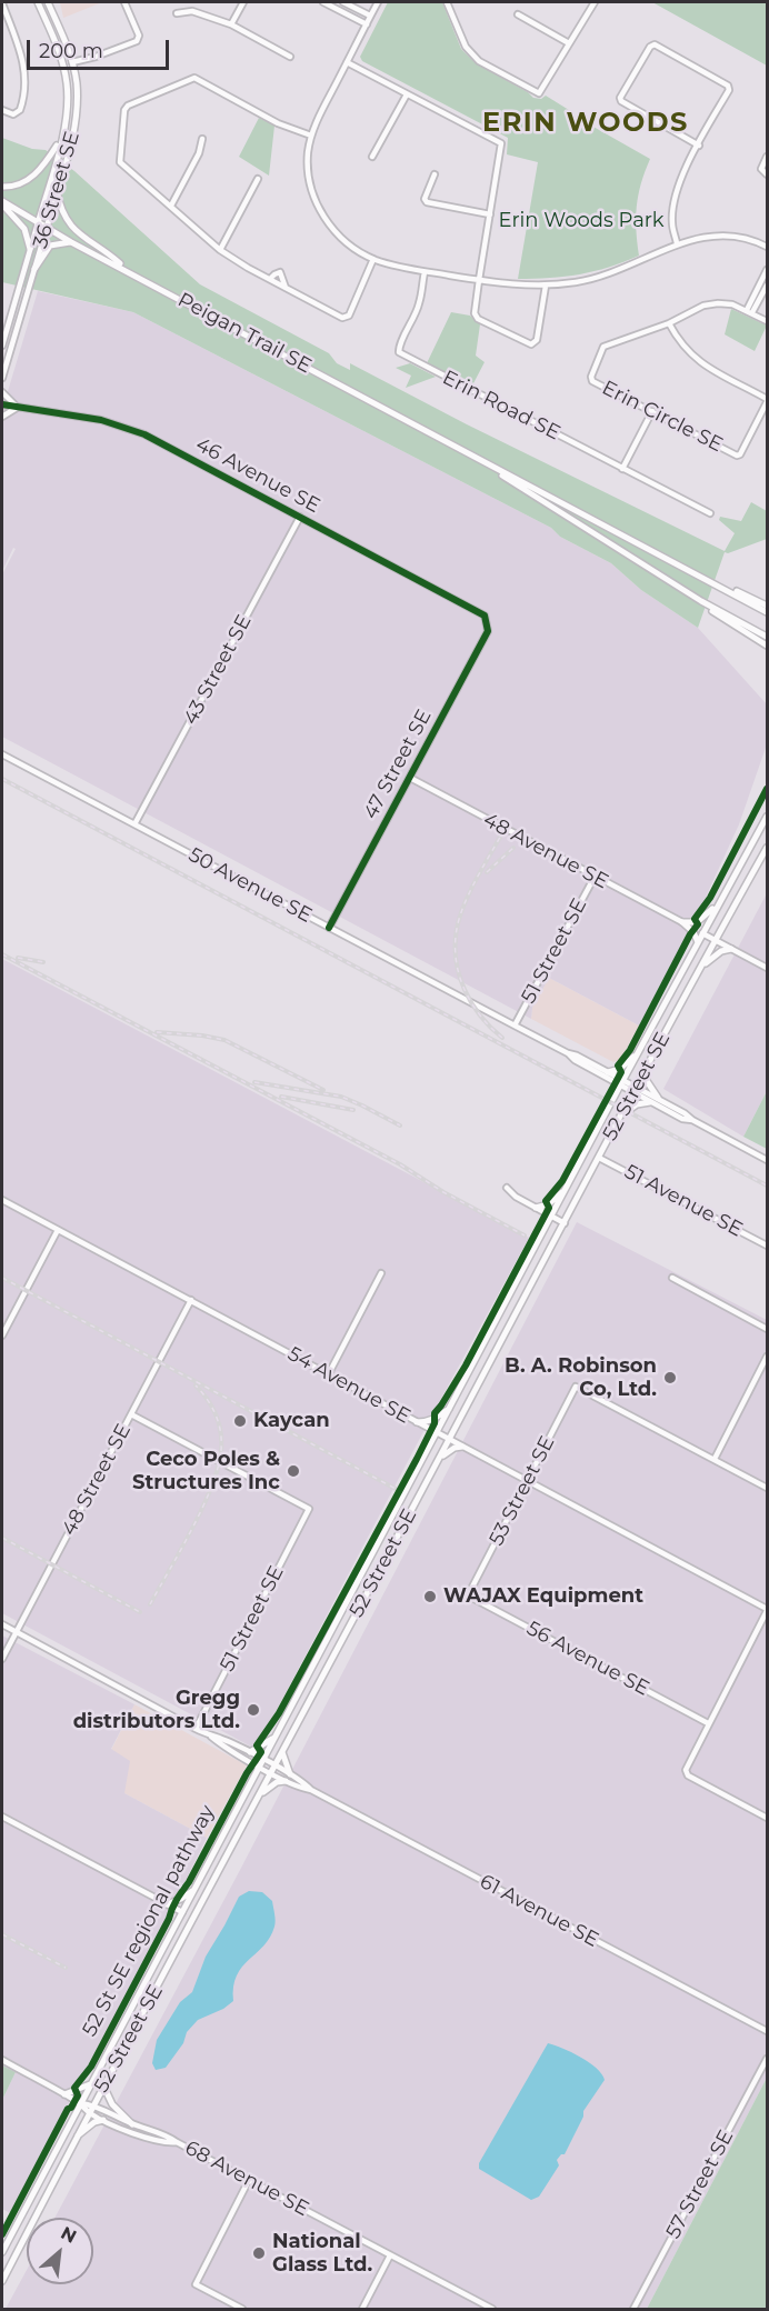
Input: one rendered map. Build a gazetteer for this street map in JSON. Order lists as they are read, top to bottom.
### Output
{
  "streets": {
    "main road": ["36 Street SE", "Peigan Trail SE", "52 Street SE"],
    "street": [
      "Erin Road SE",
      "Erin Circle SE",
      "46 Avenue SE",
      "43 Street SE",
      "47 Street SE",
      "48 Avenue SE",
      "50 Avenue SE",
      "51 Street SE",
      "51 Avenue SE",
      "54 Avenue SE",
      "48 Street SE",
      "53 Street SE",
      "56 Avenue SE",
      "61 Avenue SE",
      "68 Avenue SE",
      "57 Street SE"
    ],
    "cycle path": ["52 St SE regional pathway"]
  },
  "crossings": [
    ["36 Street SE", "Peigan Trail SE"],
    ["46 Avenue SE", "43 Street SE"],
    ["46 Avenue SE", "47 Street SE"],
    ["43 Street SE", "50 Avenue SE"],
    ["47 Street SE", "48 Avenue SE"],
    ["47 Street SE", "50 Avenue SE"],
    ["48 Avenue SE", "51 Street SE"],
    ["50 Avenue SE", "51 Street SE"],
    ["50 Avenue SE", "52 Street SE"],
    ["51 Street SE", "48 Street SE"],
    ["51 Street SE", "61 Avenue SE"],
    ["52 Street SE", "51 Avenue SE"],
    ["52 Street SE", "54 Avenue SE"],
    ["52 Street SE", "61 Avenue SE"],
    ["52 Street SE", "68 Avenue SE"],
    ["54 Avenue SE", "48 Street SE"],
    ["54 Avenue SE", "53 Street SE"],
    ["48 Street SE", "61 Avenue SE"],
    ["53 Street SE", "56 Avenue SE"]
  ],
  "districts": ["ERIN WOODS"],
  "parks": ["Erin Woods Park"],
  "places": [
    "B. A. Robinson Co, Ltd.",
    "Kaycan",
    "Ceco Poles & Structures Inc",
    "WAJAX Equipment",
    "Gregg distributors Ltd.",
    "National Glass Ltd."
  ],
  "scale_bar": "200 m",
  "north": "top right"
}
